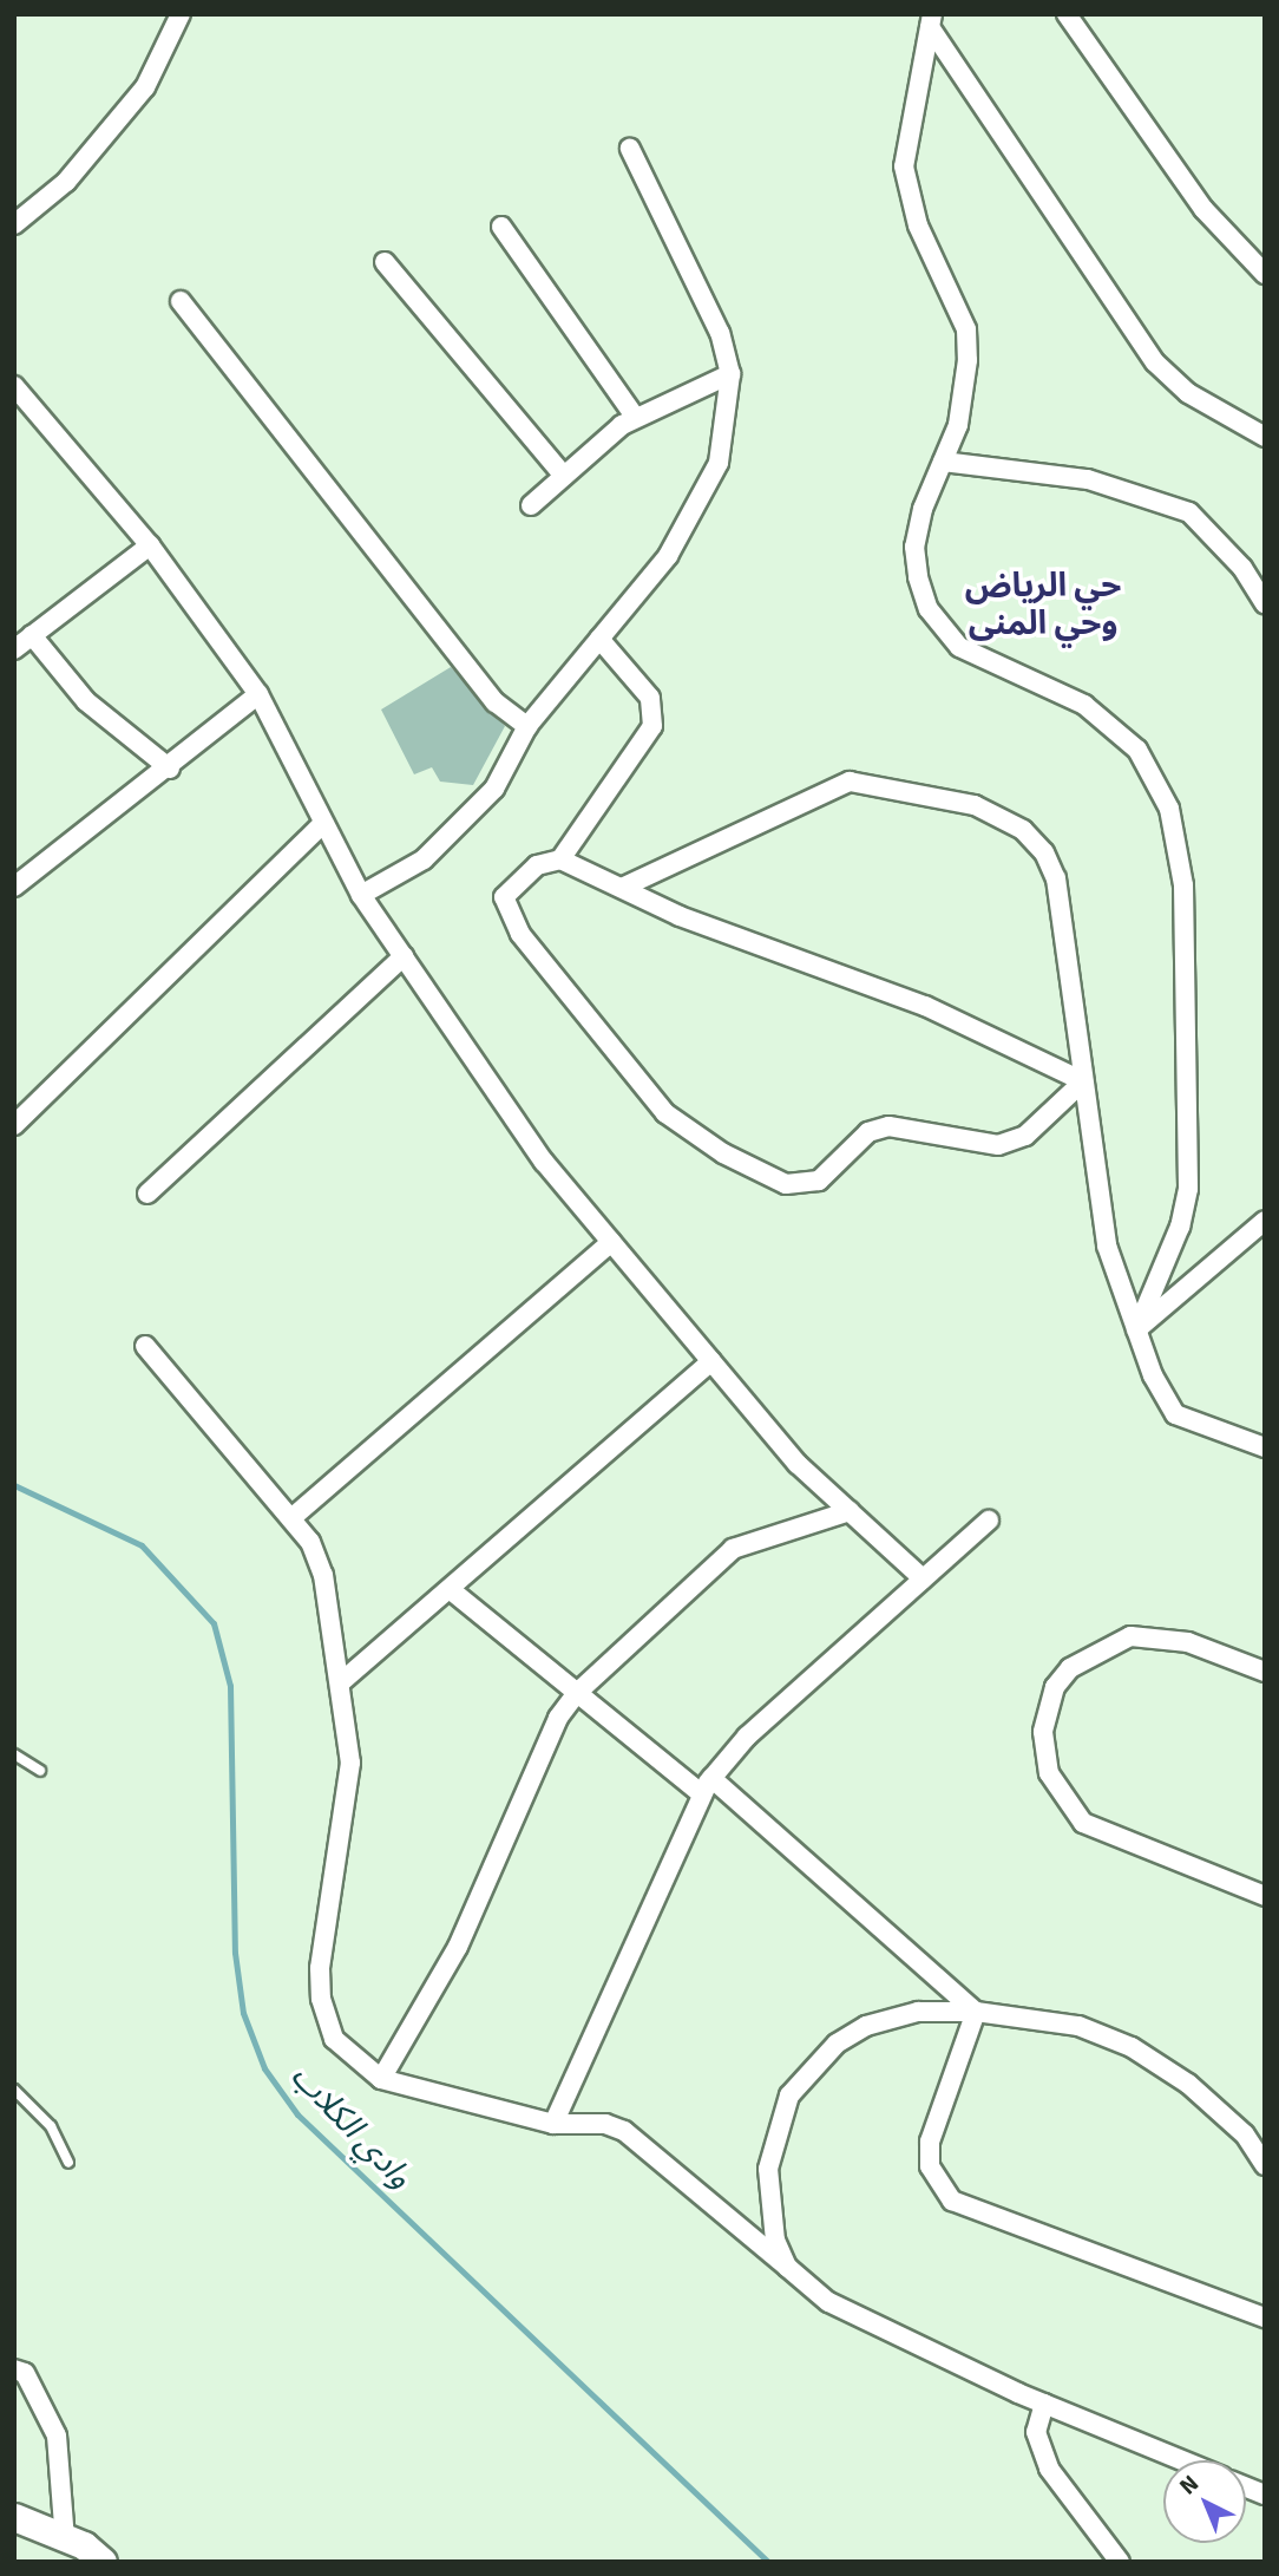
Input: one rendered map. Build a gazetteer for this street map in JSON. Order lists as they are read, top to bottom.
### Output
{
  "districts": ["حي الرياض وحي المنى"],
  "water": ["وادي الكلاب"],
  "north": "top left"
}
